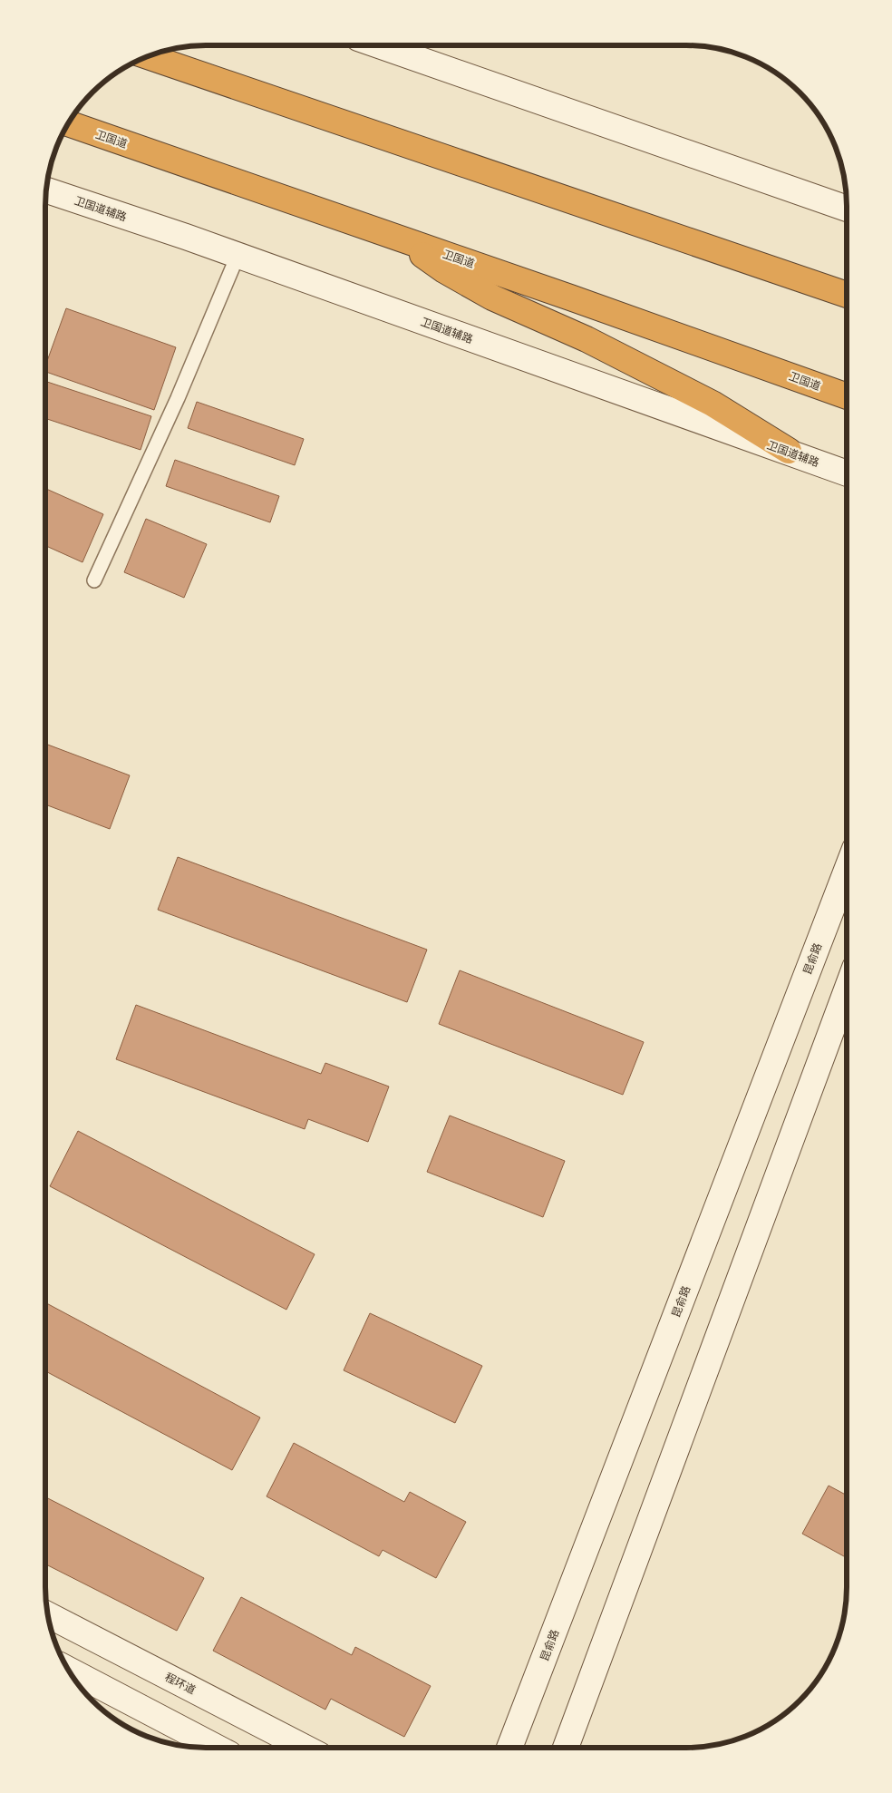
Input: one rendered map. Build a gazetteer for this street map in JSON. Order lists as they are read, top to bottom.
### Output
{
  "streets": {
    "highway": ["卫国道"],
    "street": ["卫国道辅路", "昆俞路", "程环道"]
  }
}
